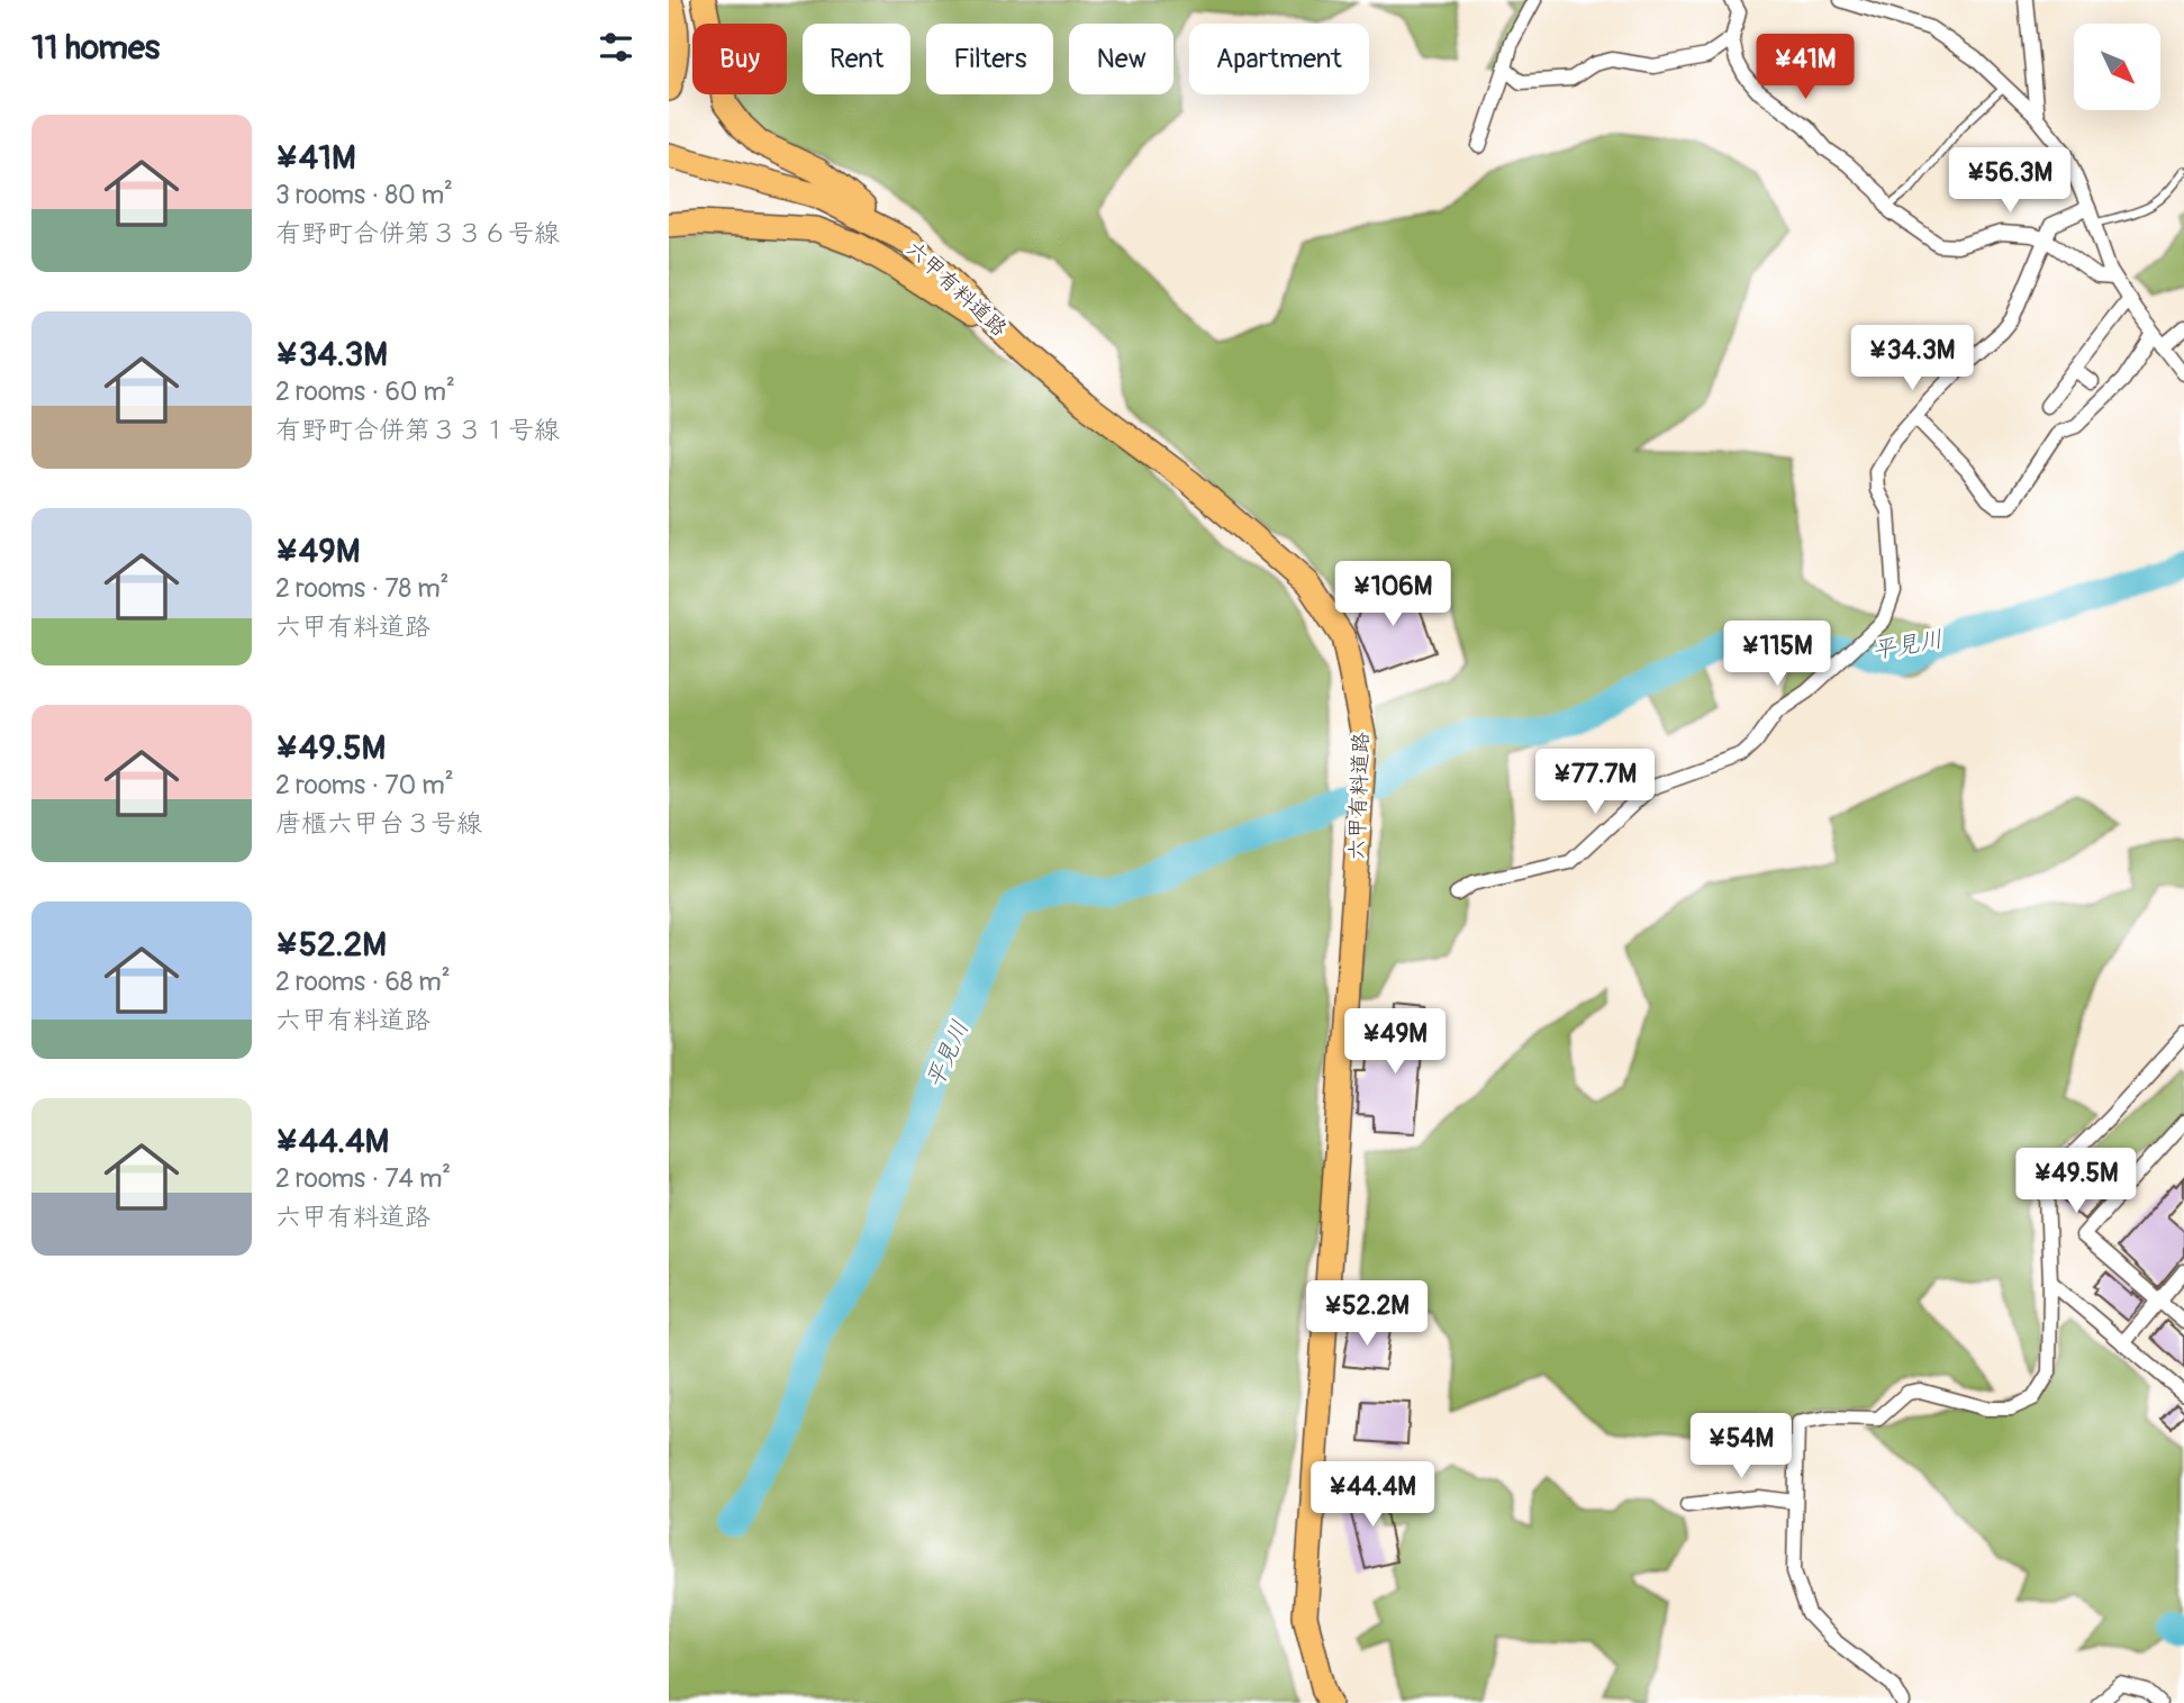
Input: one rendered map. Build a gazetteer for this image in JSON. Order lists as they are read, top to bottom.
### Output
{
  "streets": {
    "main road": ["六甲有料道路"]
  },
  "water": ["平見川"],
  "north": "bottom right",
  "page": {
    "heading": "11 homes",
    "chip": [
      "Buy",
      "Rent",
      "Filters",
      "New",
      "Apartment"
    ],
    "price": [
      "¥41M",
      "¥56.3M",
      "¥34.3M",
      "¥106M",
      "¥115M",
      "¥77.7M",
      "¥49M",
      "¥49.5M",
      "¥52.2M",
      "¥54M",
      "¥44.4M"
    ],
    "list": [
      {
        "name": "¥41M",
        "note": "3 rooms · 80 m² · 有野町合併第３３６号線"
      },
      {
        "name": "¥34.3M",
        "note": "2 rooms · 60 m² · 有野町合併第３３１号線"
      },
      {
        "name": "¥49M",
        "note": "2 rooms · 78 m² · 六甲有料道路"
      },
      {
        "name": "¥49.5M",
        "note": "2 rooms · 70 m² · 唐櫃六甲台３号線"
      },
      {
        "name": "¥52.2M",
        "note": "2 rooms · 68 m² · 六甲有料道路"
      },
      {
        "name": "¥44.4M",
        "note": "2 rooms · 74 m² · 六甲有料道路"
      }
    ]
  }
}
